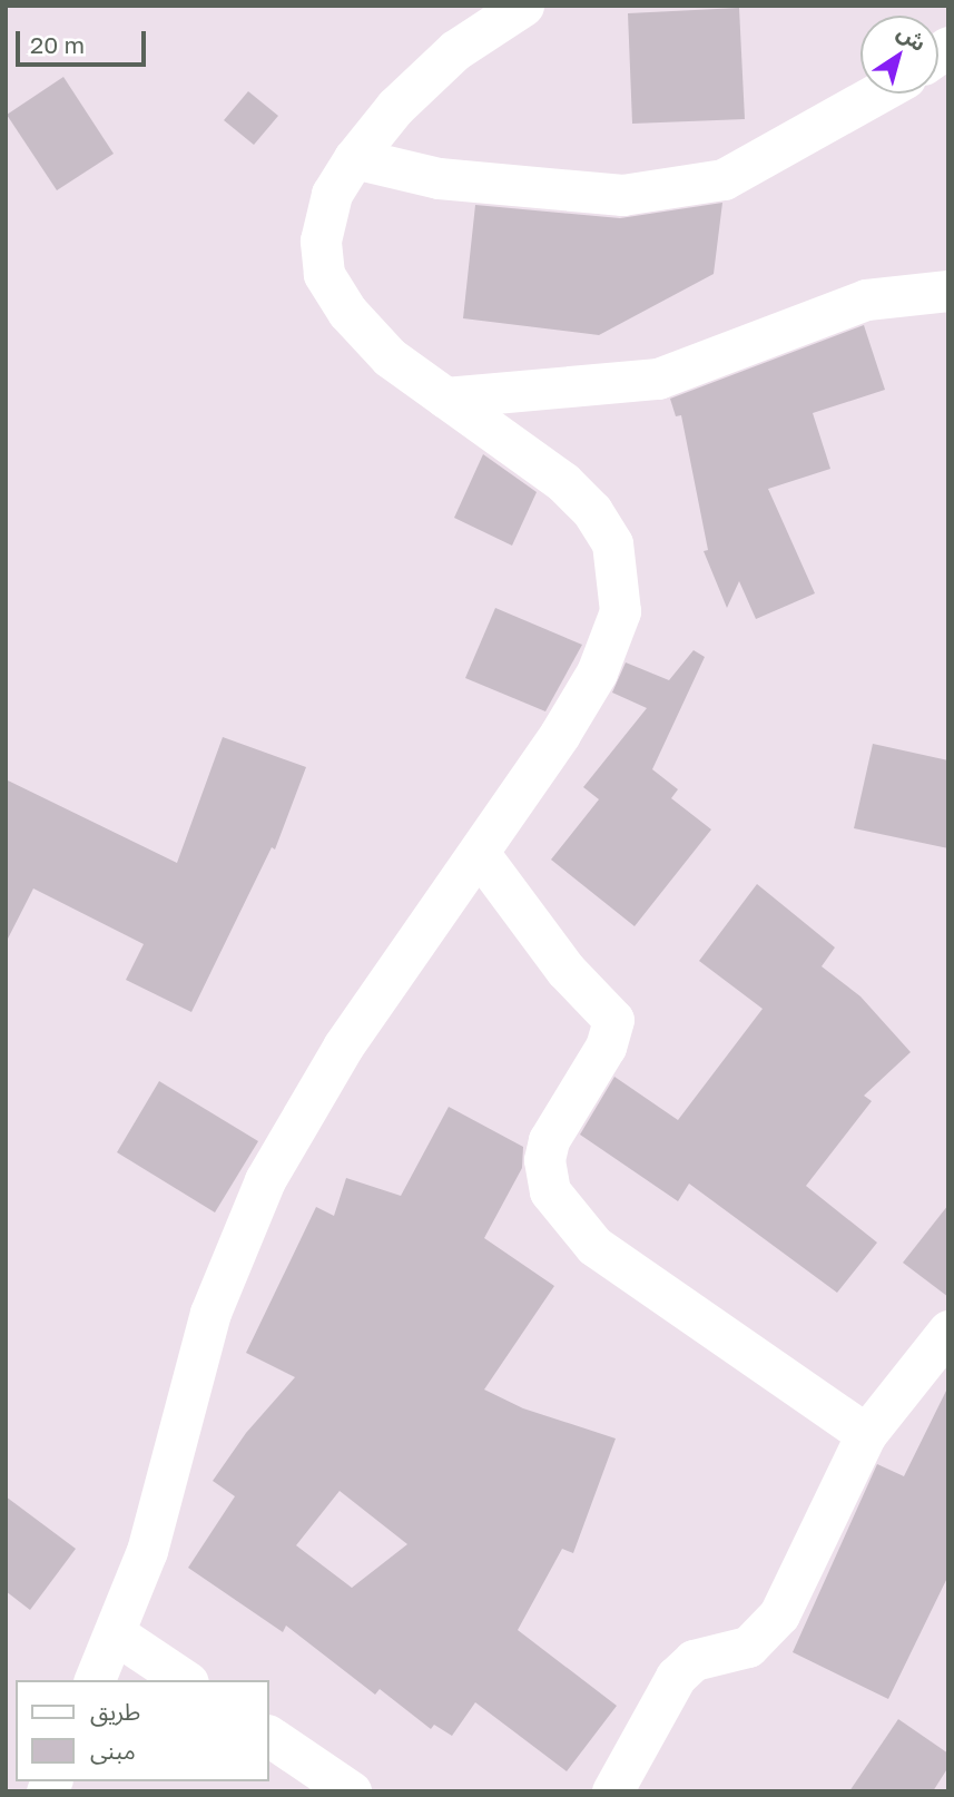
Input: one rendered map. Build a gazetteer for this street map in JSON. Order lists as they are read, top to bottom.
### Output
{
  "legend": ["طريق", "مبنى"],
  "scale_bar": "20 m",
  "north": "top right"
}
